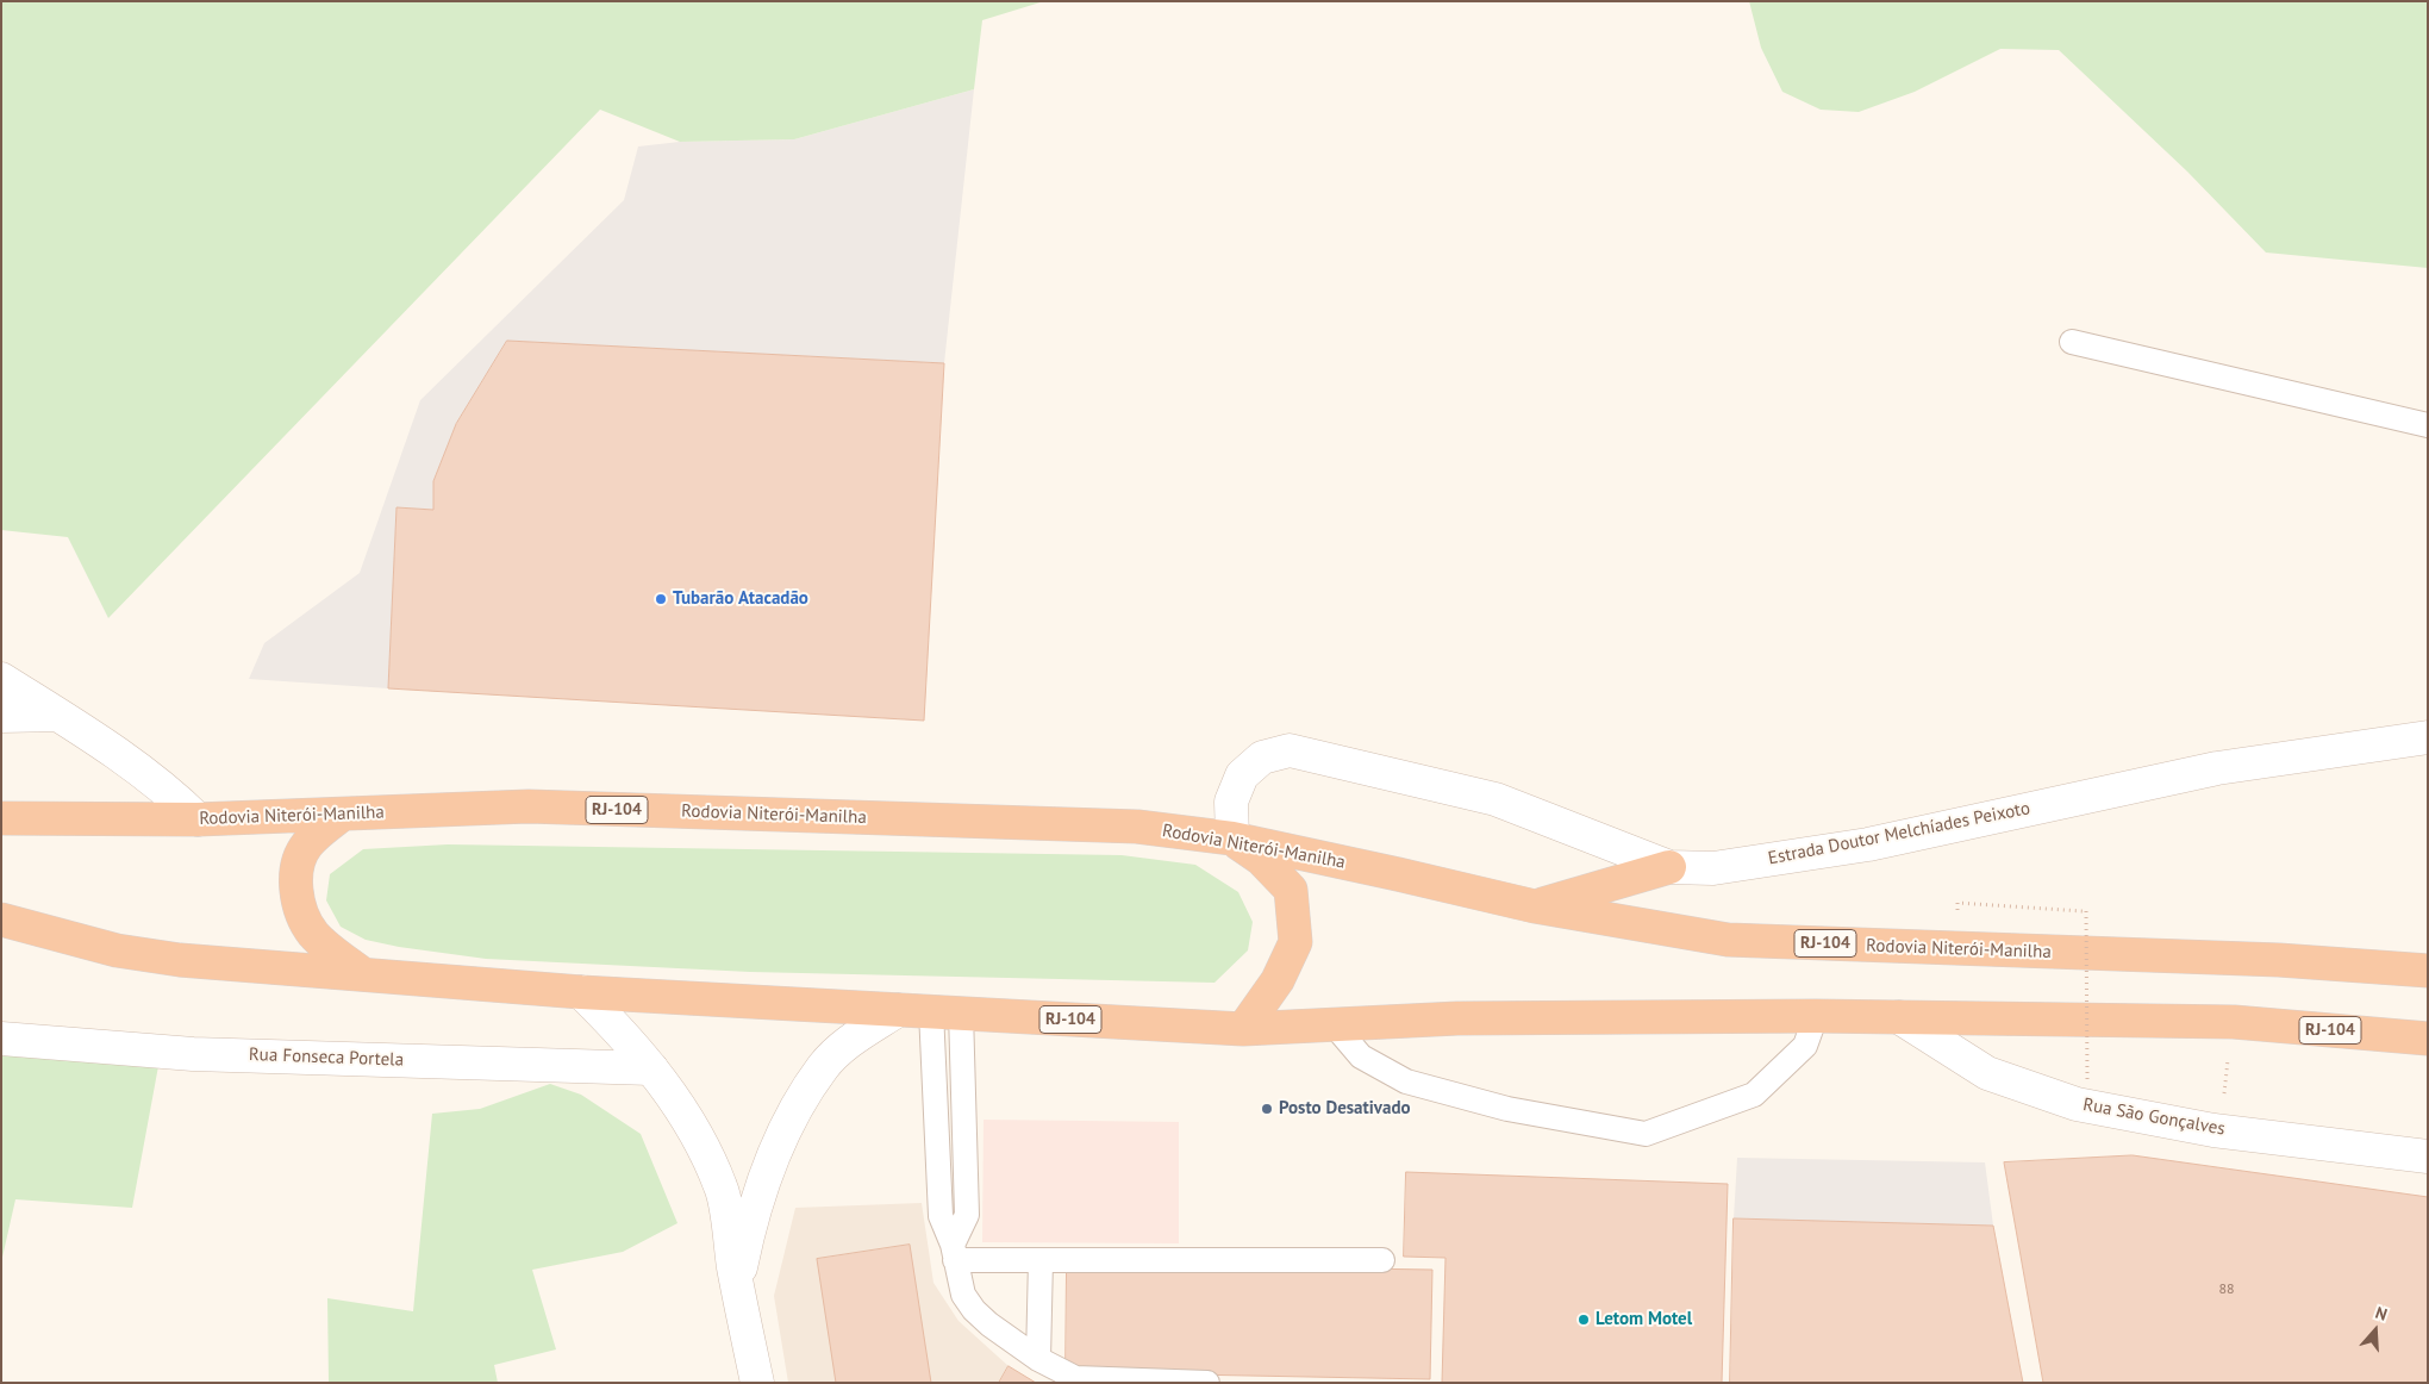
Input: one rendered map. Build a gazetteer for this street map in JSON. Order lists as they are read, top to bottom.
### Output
{
  "streets": {
    "highway": ["RJ-104", "Rodovia Niterói-Manilha"],
    "street": ["Estrada Doutor Melchíades Peixoto", "Rua Fonseca Portela", "Rua São Gonçalves"]
  },
  "crossings": [
    ["RJ-104", "Rua São Gonçalves"],
    ["Rodovia Niterói-Manilha", "Estrada Doutor Melchíades Peixoto"]
  ],
  "places": ["Tubarão Atacadão", "Posto Desativado", "Letom Motel"],
  "house_numbers": ["88"],
  "north": "top"
}
